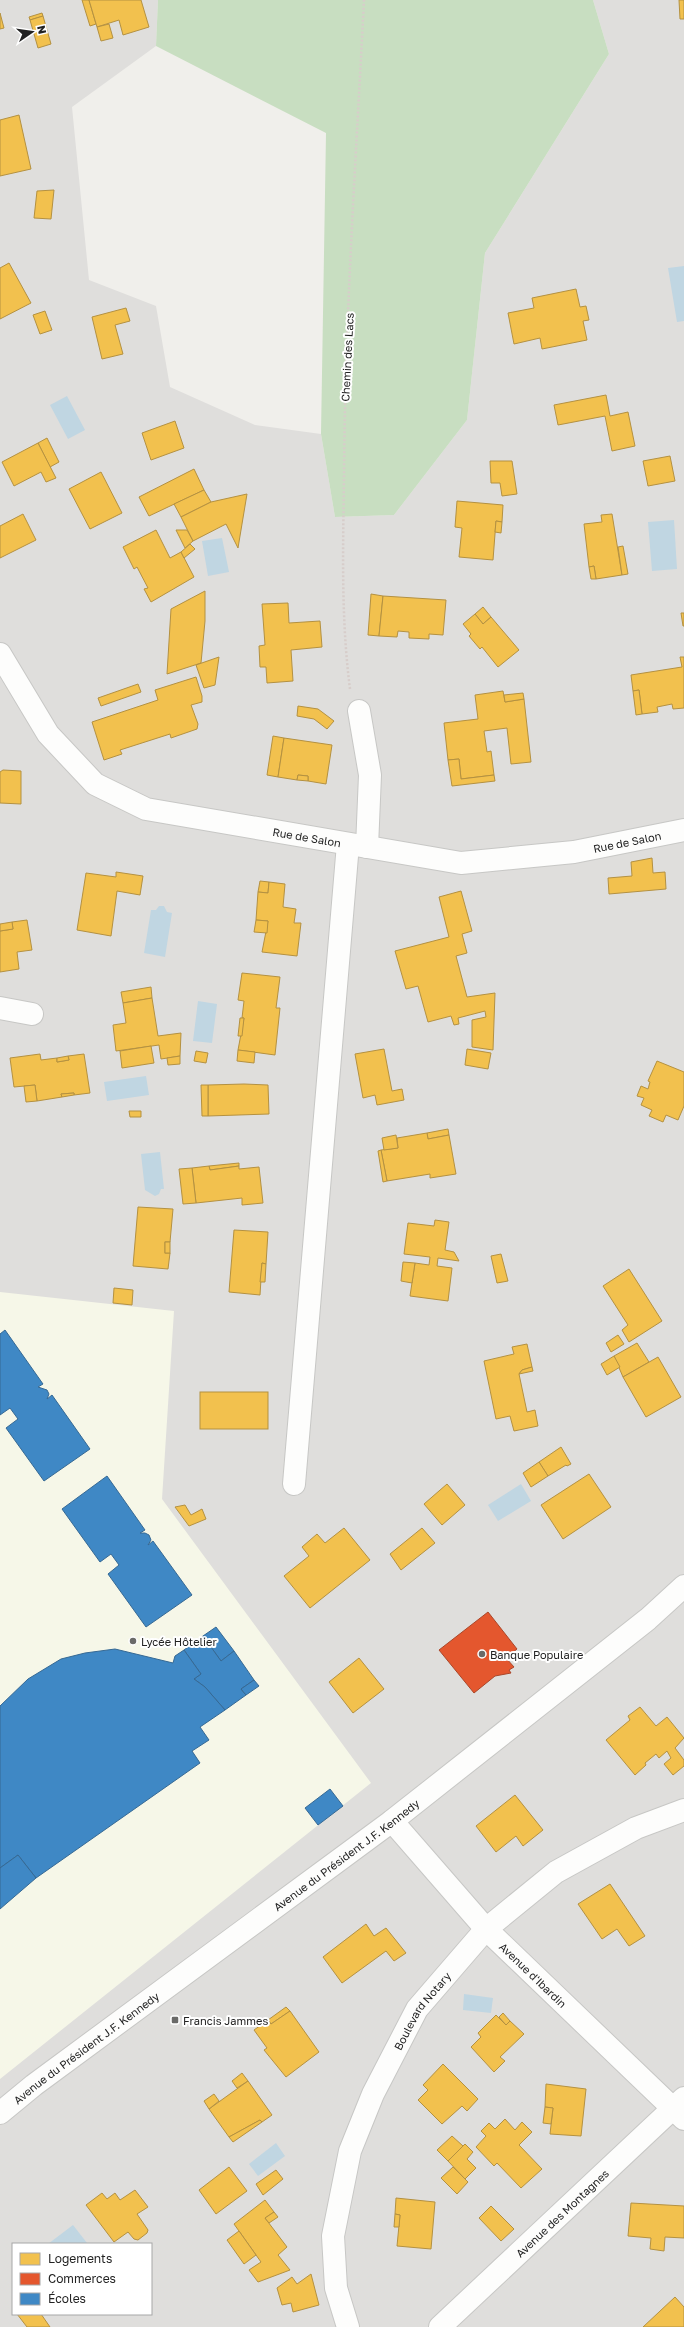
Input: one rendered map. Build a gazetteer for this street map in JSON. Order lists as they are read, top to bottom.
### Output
{
  "streets": {
    "street": [
      "Rue de Salon",
      "Avenue du Président J.F. Kennedy",
      "Avenue d'Ibardin",
      "Boulevard Notary",
      "Avenue des Montagnes"
    ],
    "path": ["Chemin des Lacs"]
  },
  "crossings": [
    ["Avenue du Président J.F. Kennedy", "Avenue d'Ibardin"],
    ["Avenue d'Ibardin", "Boulevard Notary"],
    ["Avenue d'Ibardin", "Avenue des Montagnes"]
  ],
  "places": {
    "other": ["Lycée Hôtelier", "Banque Populaire"],
    "transit": ["Francis Jammes"]
  },
  "legend": ["Logements", "Commerces", "Écoles"],
  "north": "right"
}
